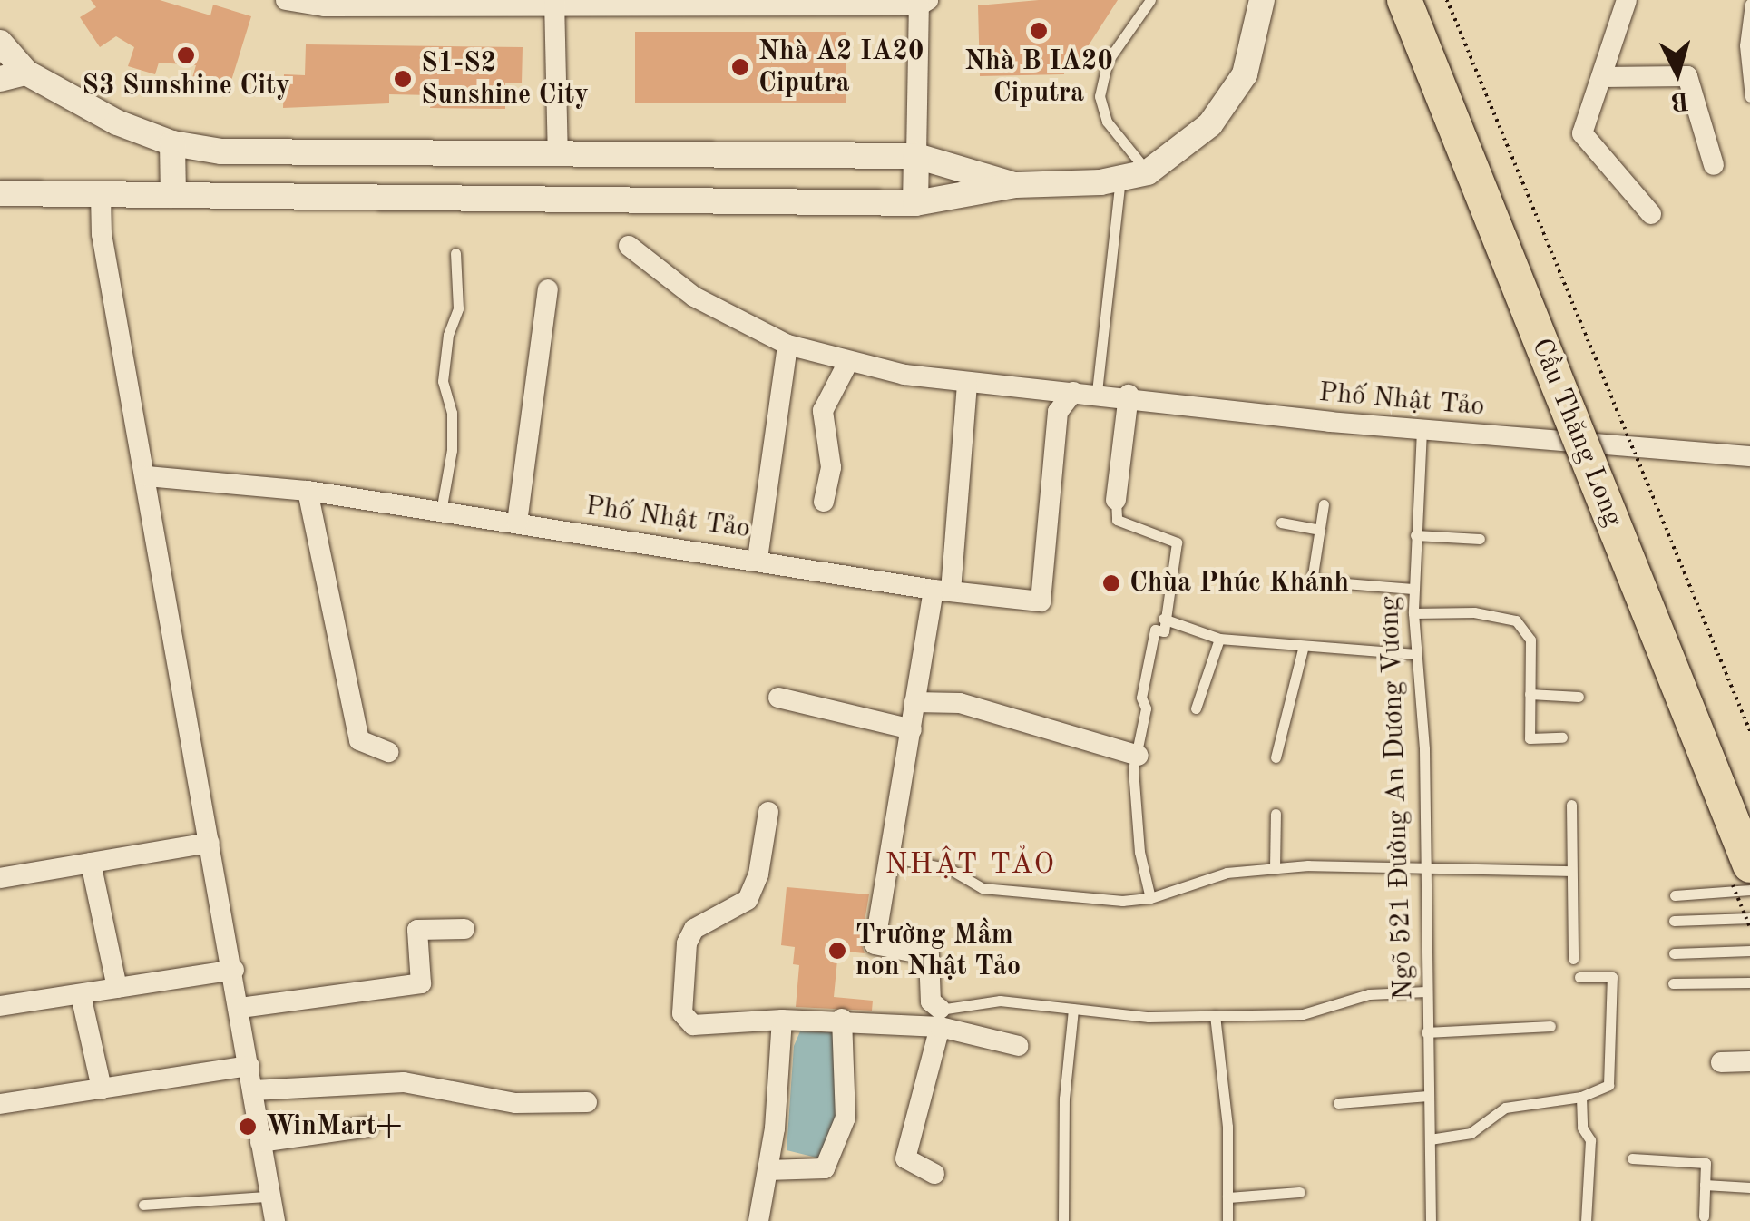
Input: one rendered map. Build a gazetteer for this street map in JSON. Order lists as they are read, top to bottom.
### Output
{
  "streets": {
    "highway": ["Cầu Thăng Long"],
    "street": ["Phố Nhật Tảo"],
    "lane": ["Ngõ 521 Đường An Dương Vương"]
  },
  "crossings": [
    ["Phố Nhật Tảo", "Ngõ 521 Đường An Dương Vương"]
  ],
  "districts": ["NHẬT TẢO"],
  "places": [
    "Nhà B IA20 Ciputra",
    "S3 Sunshine City",
    "Nhà A2 IA20 Ciputra",
    "S1-S2 Sunshine City",
    "Chùa Phúc Khánh",
    "Trường Mầm non Nhật Tảo",
    "WinMart+"
  ],
  "north": "bottom"
}
